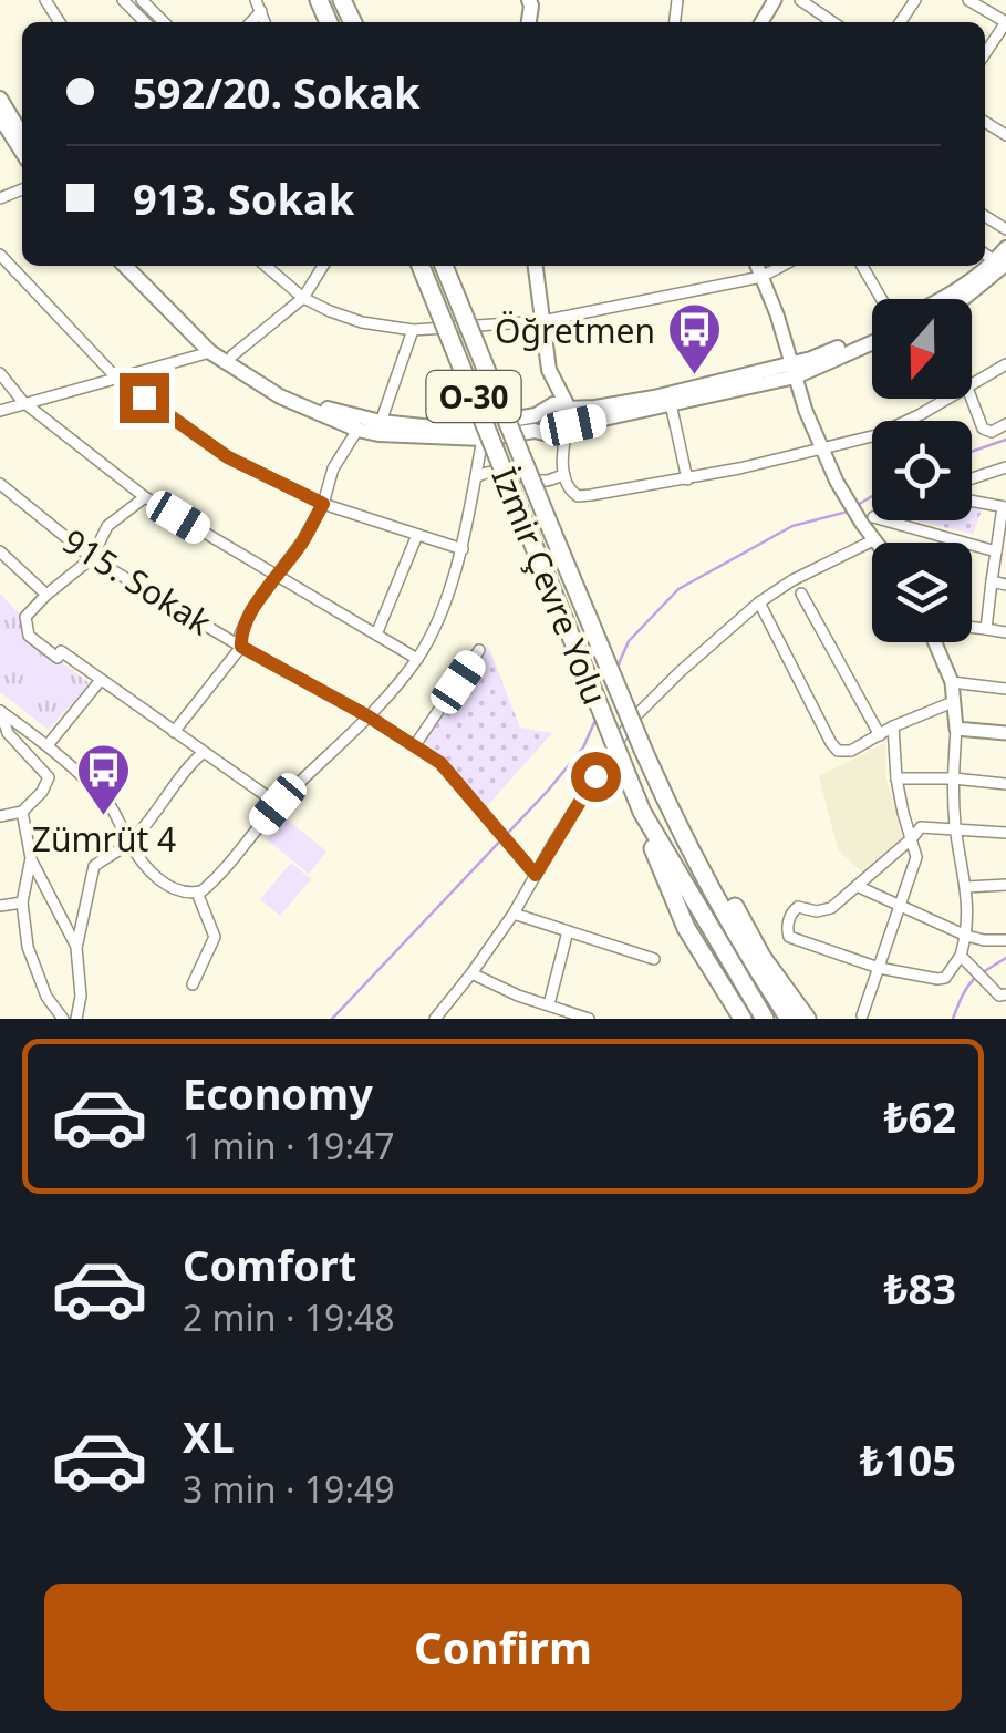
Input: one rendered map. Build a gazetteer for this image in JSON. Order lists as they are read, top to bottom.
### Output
{
  "streets": {
    "highway": ["O-30", "İzmir Çevre Yolu"],
    "street": ["915. Sokak"]
  },
  "places": {
    "bus stop": ["Öğretmen", "Zümrüt 4"]
  },
  "north": "bottom",
  "page": {
    "banner": ["592/20. Sokak", "913. Sokak"],
    "list": [
      {
        "name": "Economy",
        "note": "1 min · 19:47",
        "value": "₺62"
      },
      {
        "name": "Comfort",
        "note": "2 min · 19:48",
        "value": "₺83"
      },
      {
        "name": "XL",
        "note": "3 min · 19:49",
        "value": "₺105"
      }
    ],
    "buttons": "Confirm"
  }
}
